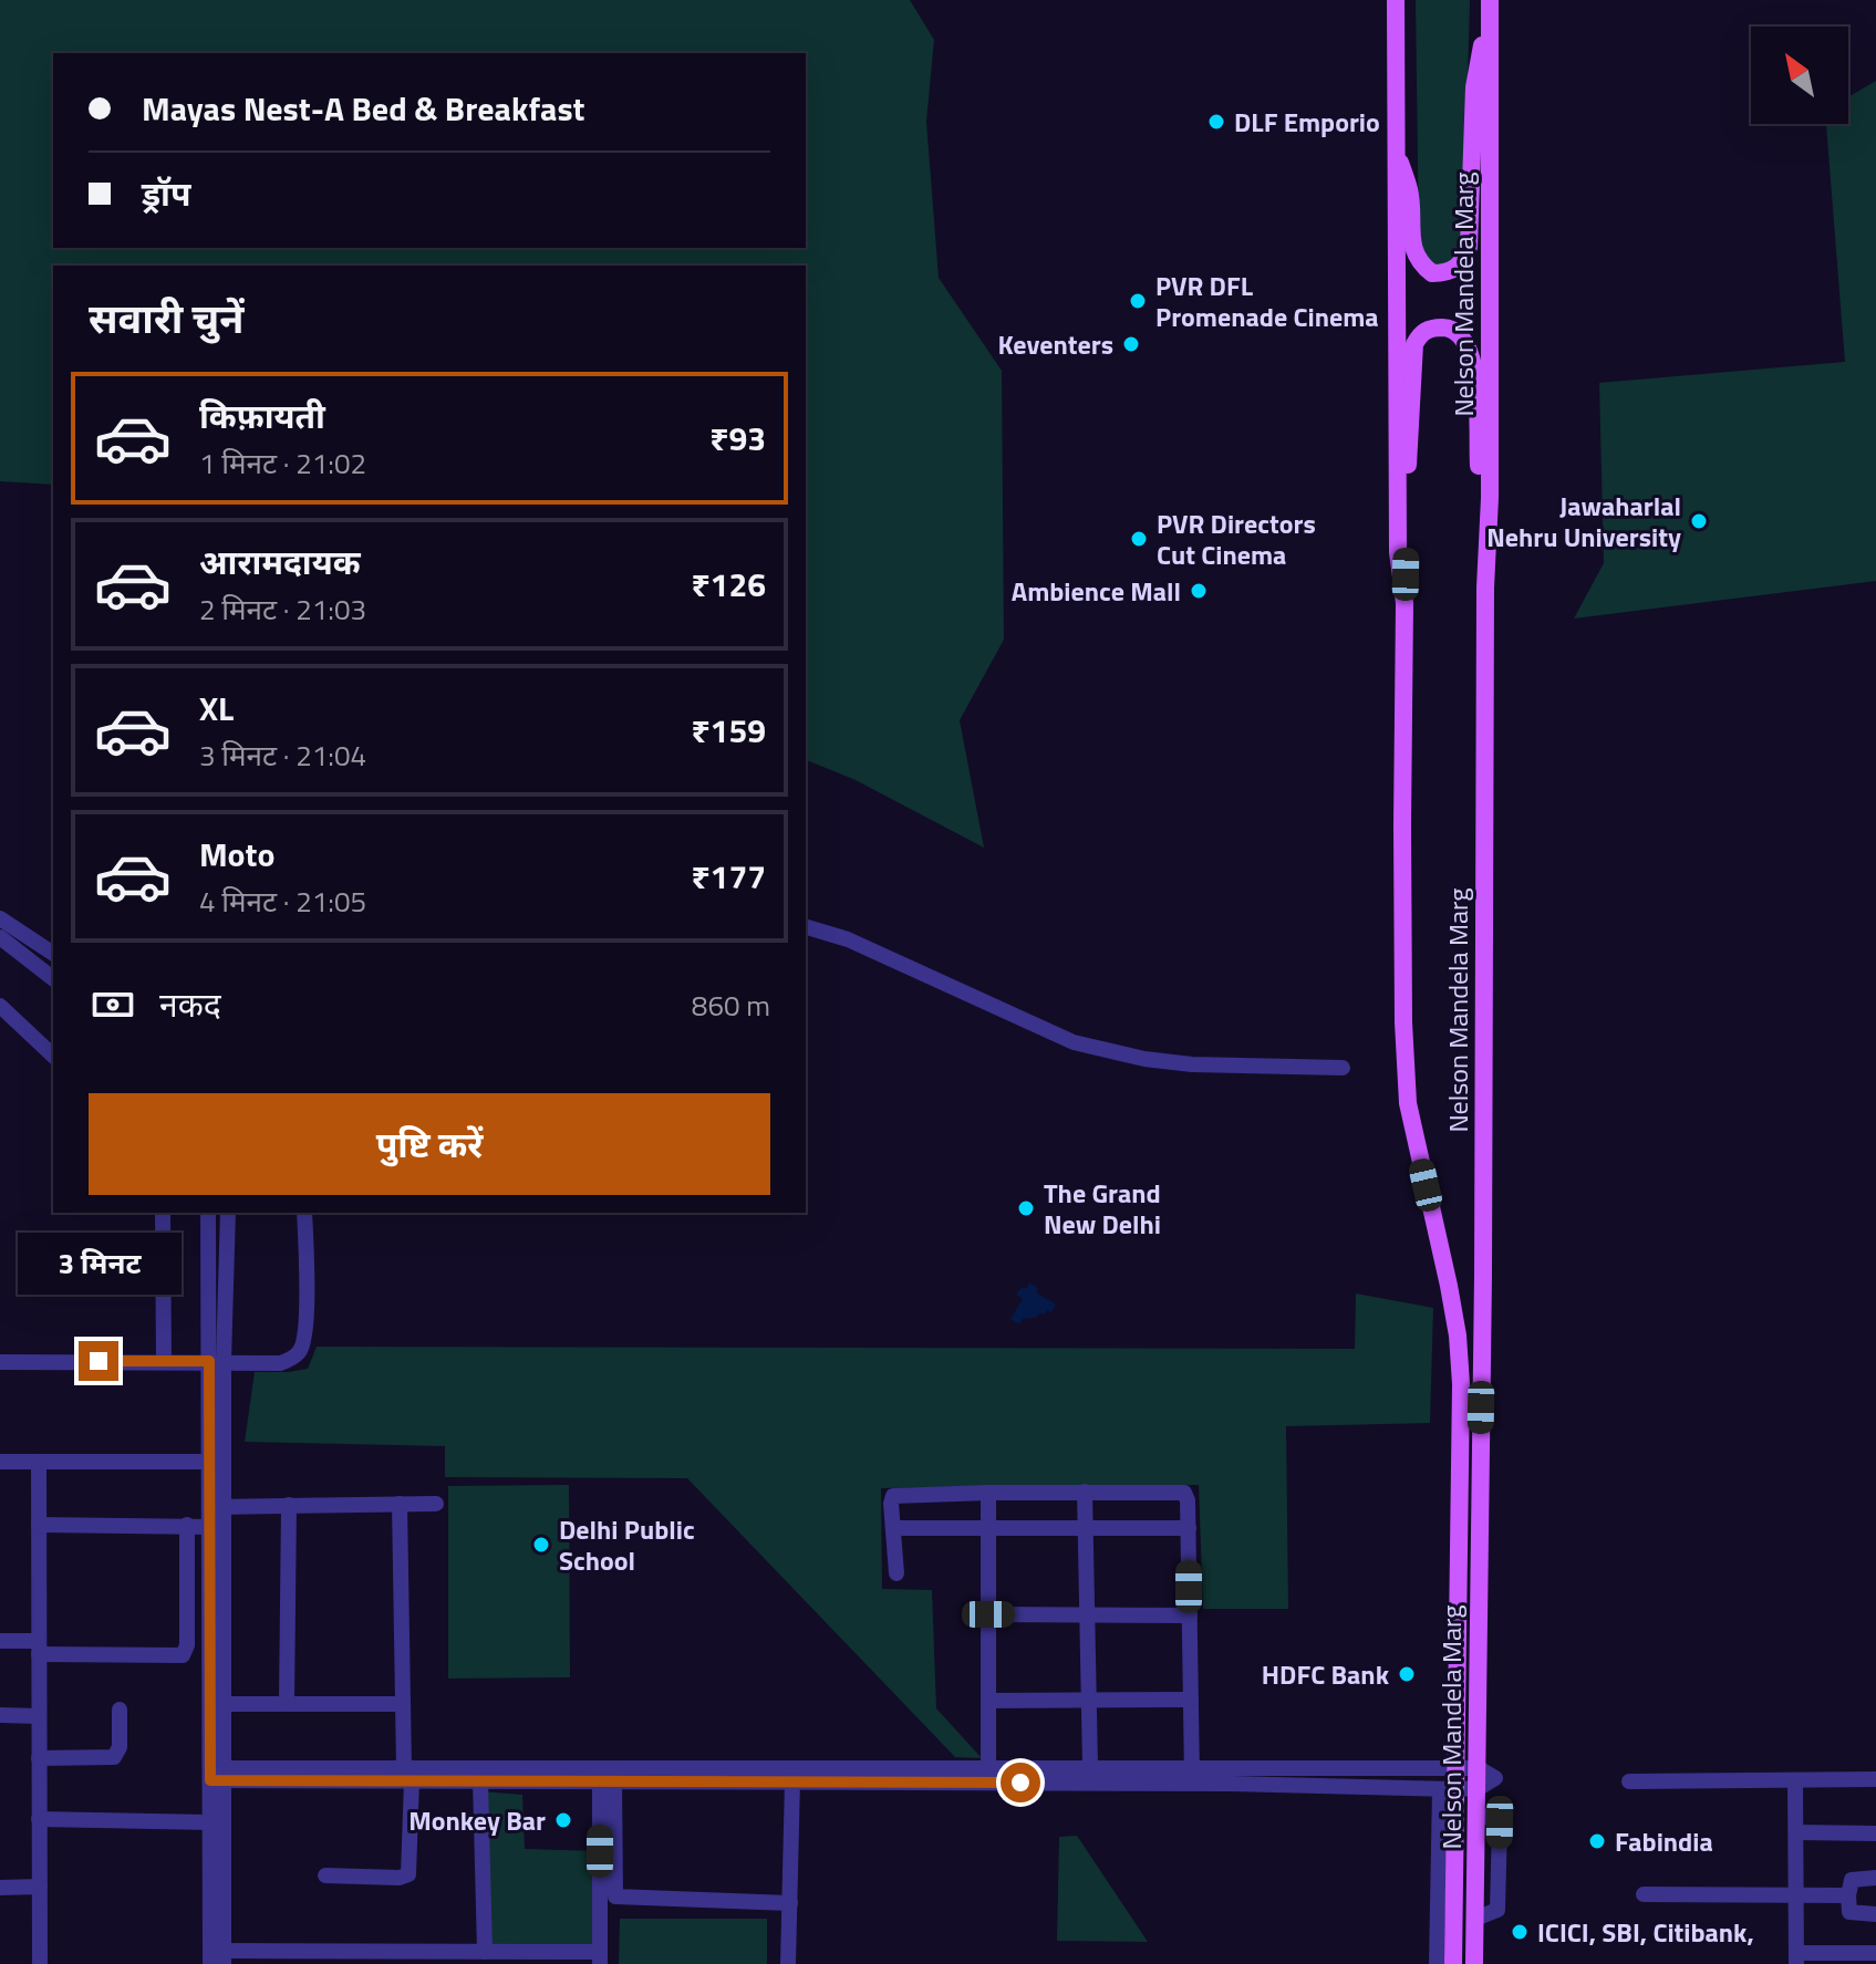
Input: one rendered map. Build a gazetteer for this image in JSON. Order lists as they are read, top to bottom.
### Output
{
  "streets": {
    "main road": ["Nelson Mandela Marg"]
  },
  "places": [
    "DLF Emporio",
    "PVR DFL Promenade Cinema",
    "Keventers",
    "Jawaharlal Nehru University",
    "PVR Directors Cut Cinema",
    "Ambience Mall",
    "The Grand New Delhi",
    "Delhi Public School",
    "HDFC Bank",
    "Monkey Bar",
    "Fabindia",
    "ICICI, SBI, Citibank,"
  ],
  "north": "top left",
  "page": {
    "banner": ["Mayas Nest-A Bed & Breakfast", "ड्रॉप"],
    "heading": "सवारी चुनें",
    "list": [
      {
        "name": "किफ़ायती",
        "note": "1 मिनट · 21:02",
        "value": "₹93"
      },
      {
        "name": "आरामदायक",
        "note": "2 मिनट · 21:03",
        "value": "₹126"
      },
      {
        "name": "XL",
        "note": "3 मिनट · 21:04",
        "value": "₹159"
      },
      {
        "name": "Moto",
        "note": "4 मिनट · 21:05",
        "value": "₹177"
      }
    ],
    "pay": ["नकद", "860 m"],
    "buttons": "पुष्टि करें",
    "bubble": "3 मिनट"
  }
}
